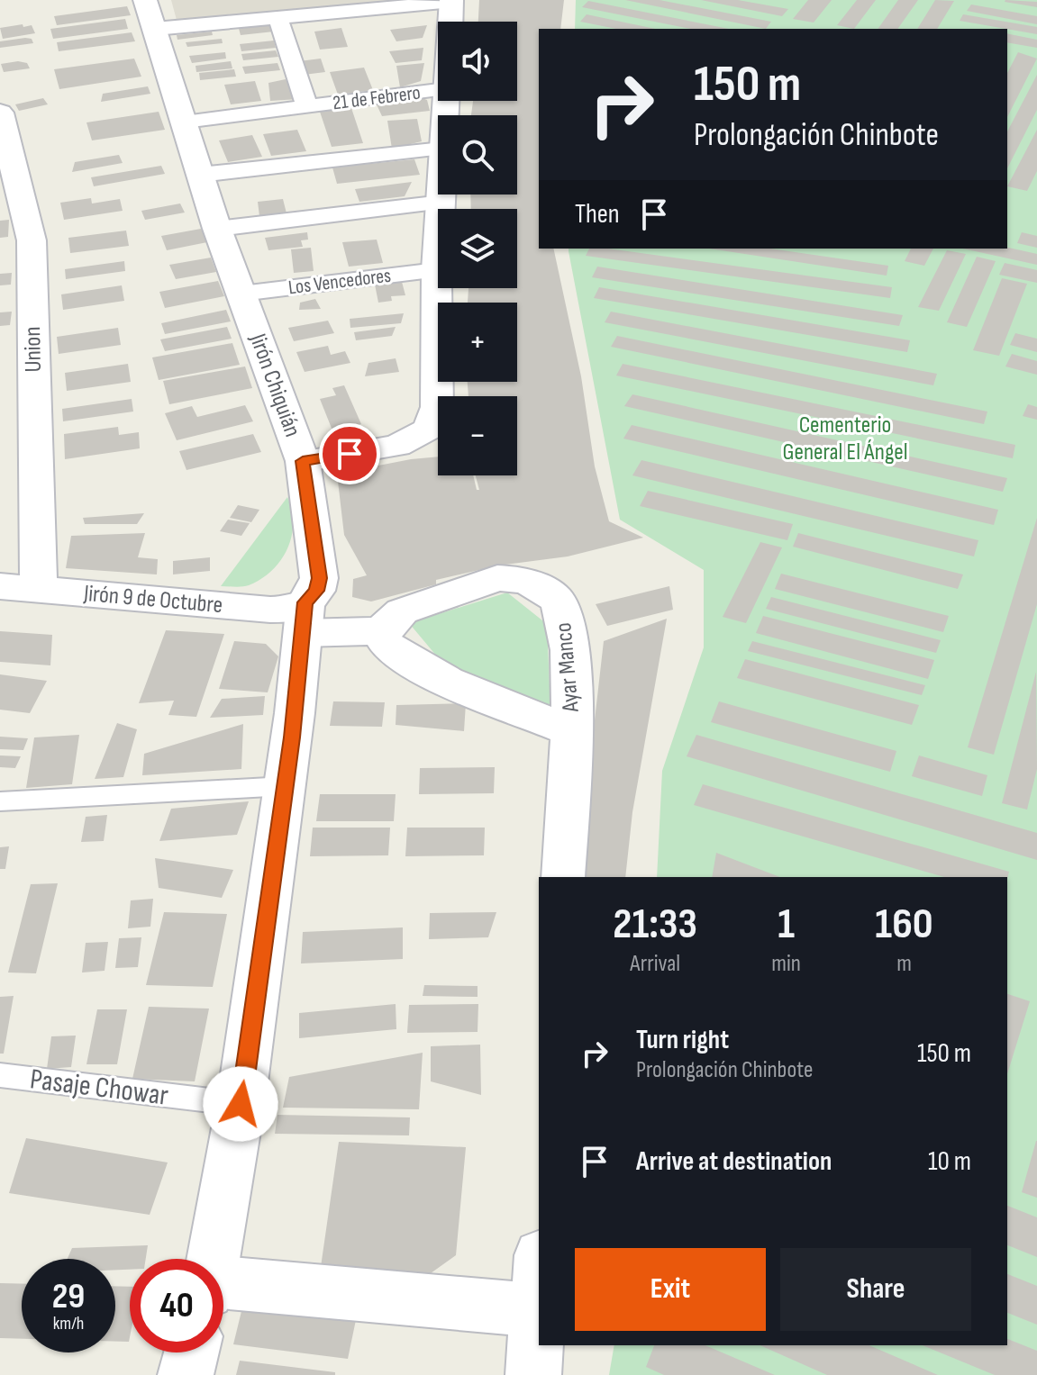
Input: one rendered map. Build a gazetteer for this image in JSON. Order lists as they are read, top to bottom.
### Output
{
  "streets": {
    "street": [
      "21 de Febrero",
      "Los Vencedores",
      "Union",
      "Jirón Chiquián",
      "Jirón 9 de Octubre",
      "Ayar Manco"
    ],
    "lane": ["Pasaje Chowar"]
  },
  "crossings": [
    ["21 de Febrero", "Jirón Chiquián"],
    ["Los Vencedores", "Jirón Chiquián"],
    ["Union", "Jirón 9 de Octubre"],
    ["Jirón Chiquián", "Jirón 9 de Octubre"],
    ["Jirón Chiquián", "Pasaje Chowar"]
  ],
  "parks": ["Cementerio General El Ángel"],
  "page": {
    "map_buttons": ["+", "−"],
    "turn": ["150 m", "Prolongación Chinbote"],
    "then": "Then",
    "eta": [
      "21:33",
      "Arrival",
      "1",
      "min",
      "160",
      "m"
    ],
    "list": [
      {
        "name": "Turn right",
        "note": "Prolongación Chinbote",
        "value": "150 m"
      },
      {
        "name": "Arrive at destination",
        "value": "10 m"
      }
    ],
    "buttons": ["Exit", "Share"],
    "speed": "29 km/h",
    "limit": "40"
  }
}
